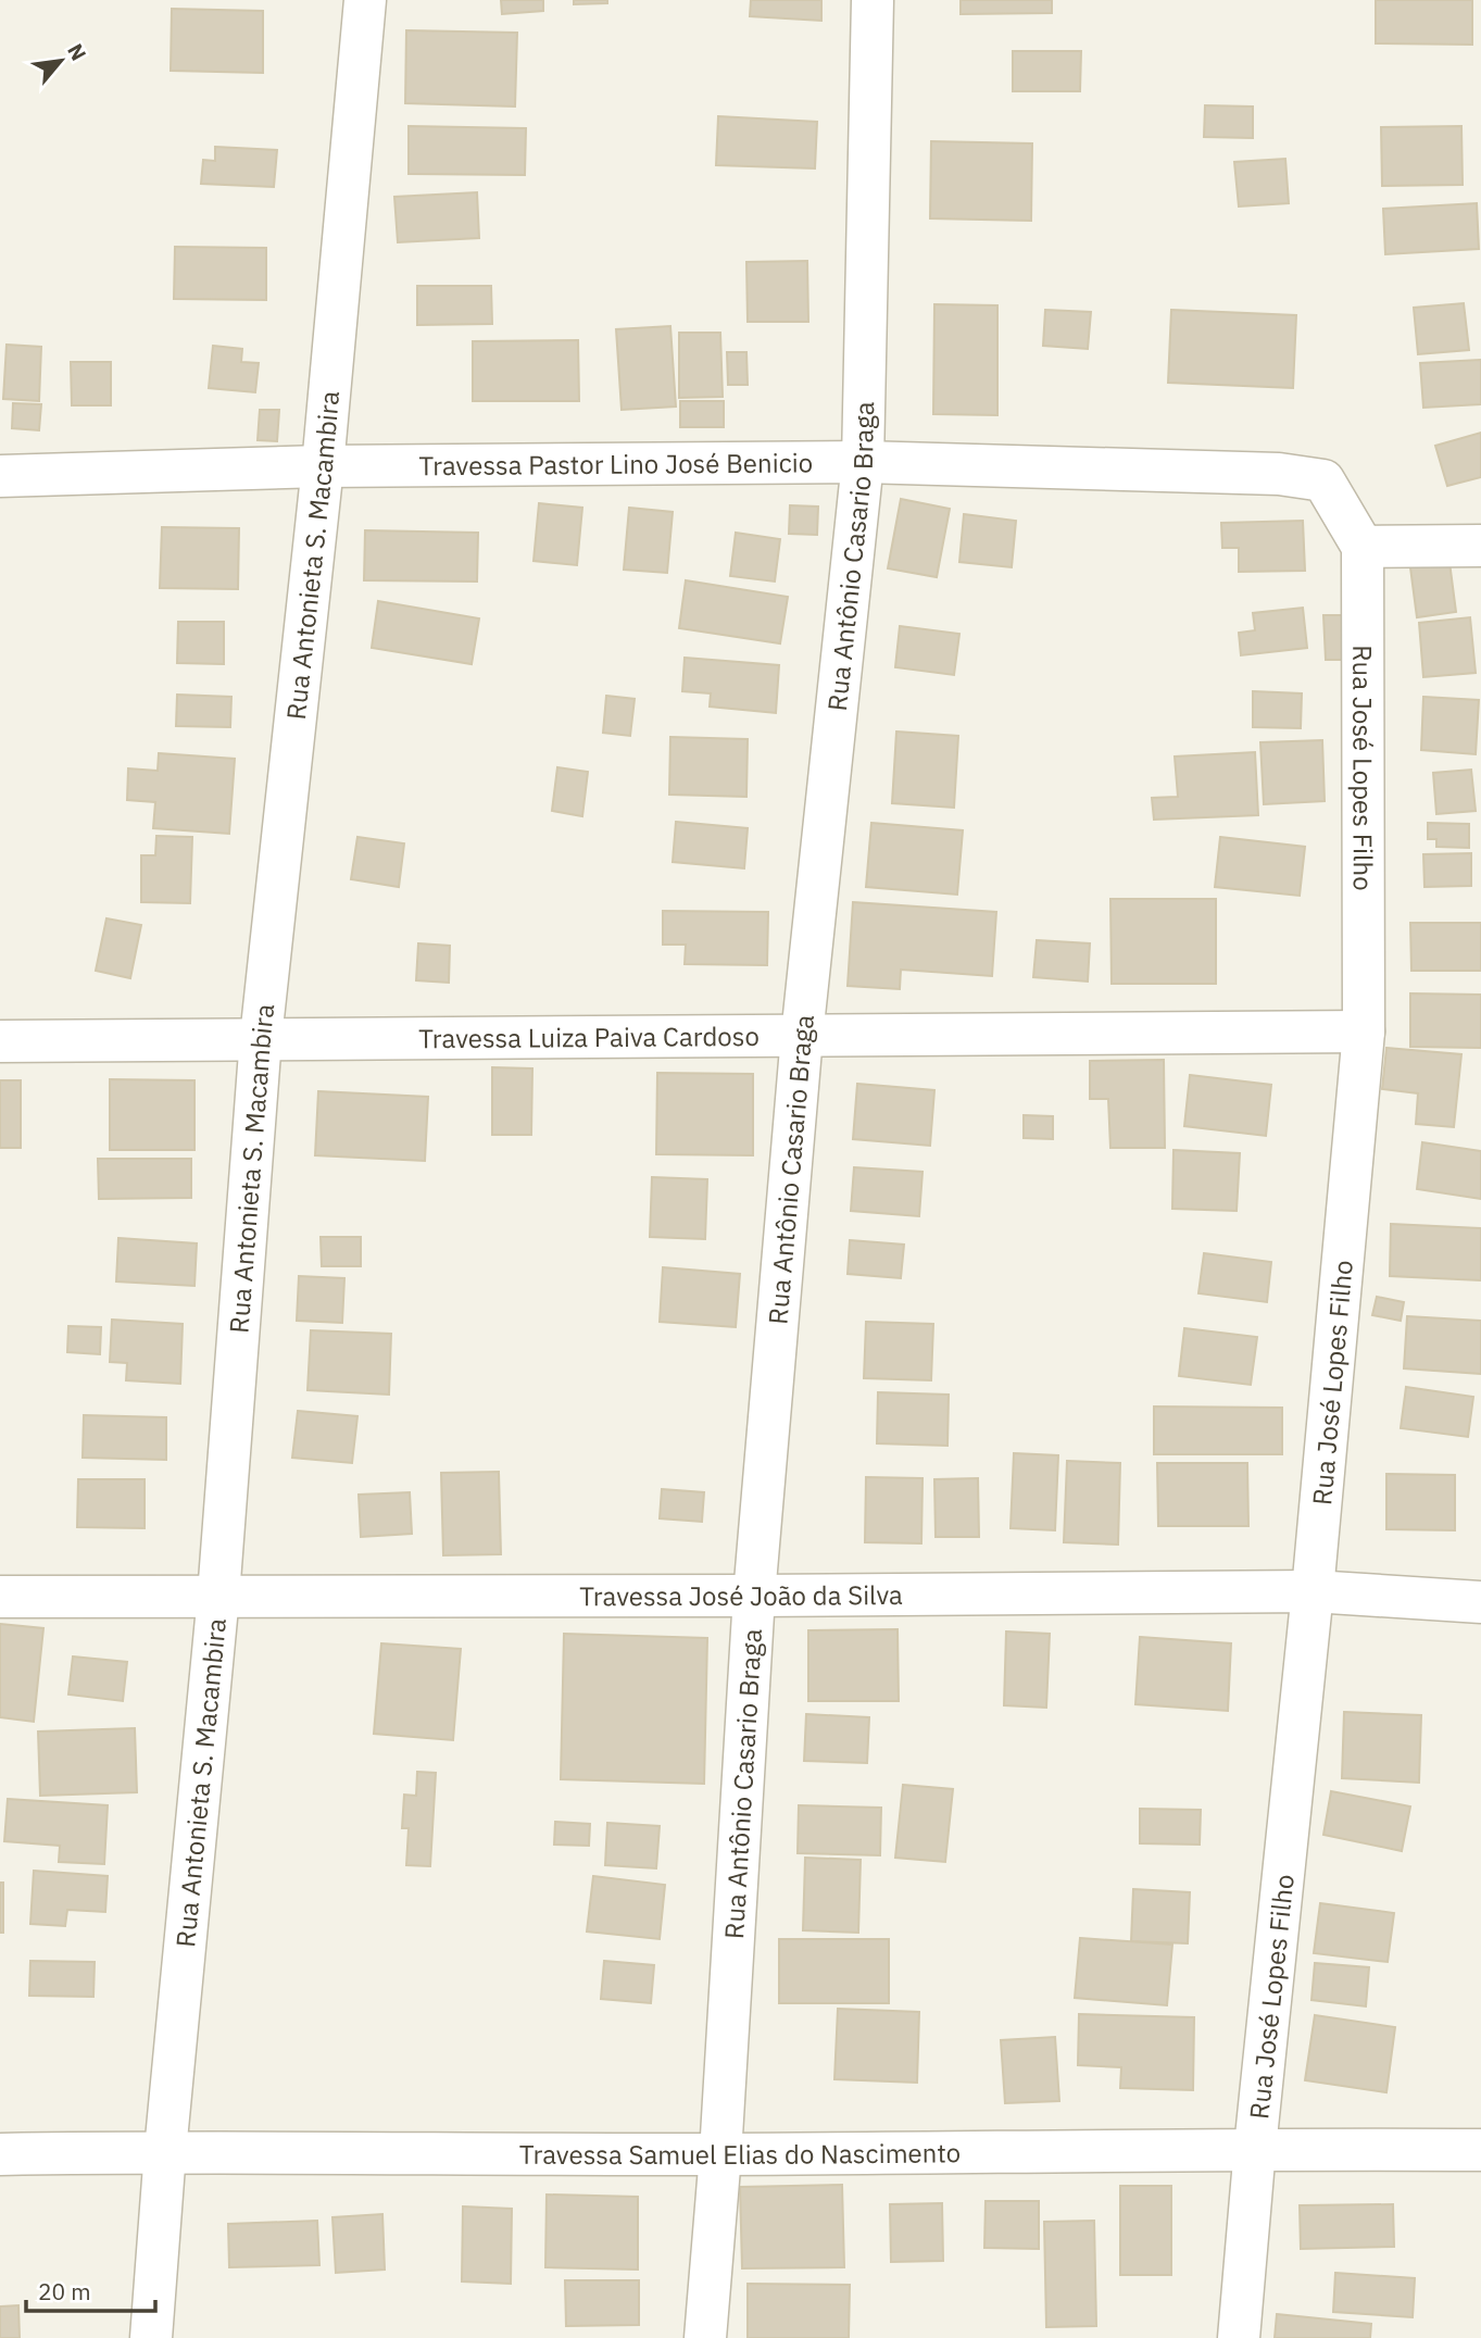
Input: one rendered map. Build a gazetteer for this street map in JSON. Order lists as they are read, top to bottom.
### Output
{
  "streets": {
    "street": [
      "Travessa Pastor Lino José Benicio",
      "Rua Antonieta S. Macambira",
      "Rua Antônio Casario Braga",
      "Rua José Lopes Filho",
      "Travessa Luiza Paiva Cardoso",
      "Travessa José João da Silva",
      "Travessa Samuel Elias do Nascimento"
    ]
  },
  "crossings": [
    ["Travessa Pastor Lino José Benicio", "Rua Antonieta S. Macambira"],
    ["Travessa Pastor Lino José Benicio", "Rua Antônio Casario Braga"],
    ["Travessa Pastor Lino José Benicio", "Rua José Lopes Filho"],
    ["Rua Antonieta S. Macambira", "Travessa Luiza Paiva Cardoso"],
    ["Rua Antonieta S. Macambira", "Travessa José João da Silva"],
    ["Rua Antonieta S. Macambira", "Travessa Samuel Elias do Nascimento"],
    ["Rua Antônio Casario Braga", "Travessa Luiza Paiva Cardoso"],
    ["Rua Antônio Casario Braga", "Travessa José João da Silva"],
    ["Rua Antônio Casario Braga", "Travessa Samuel Elias do Nascimento"],
    ["Rua José Lopes Filho", "Travessa Luiza Paiva Cardoso"],
    ["Rua José Lopes Filho", "Travessa José João da Silva"],
    ["Rua José Lopes Filho", "Travessa Samuel Elias do Nascimento"]
  ],
  "scale_bar": "20 m",
  "north": "top right"
}
